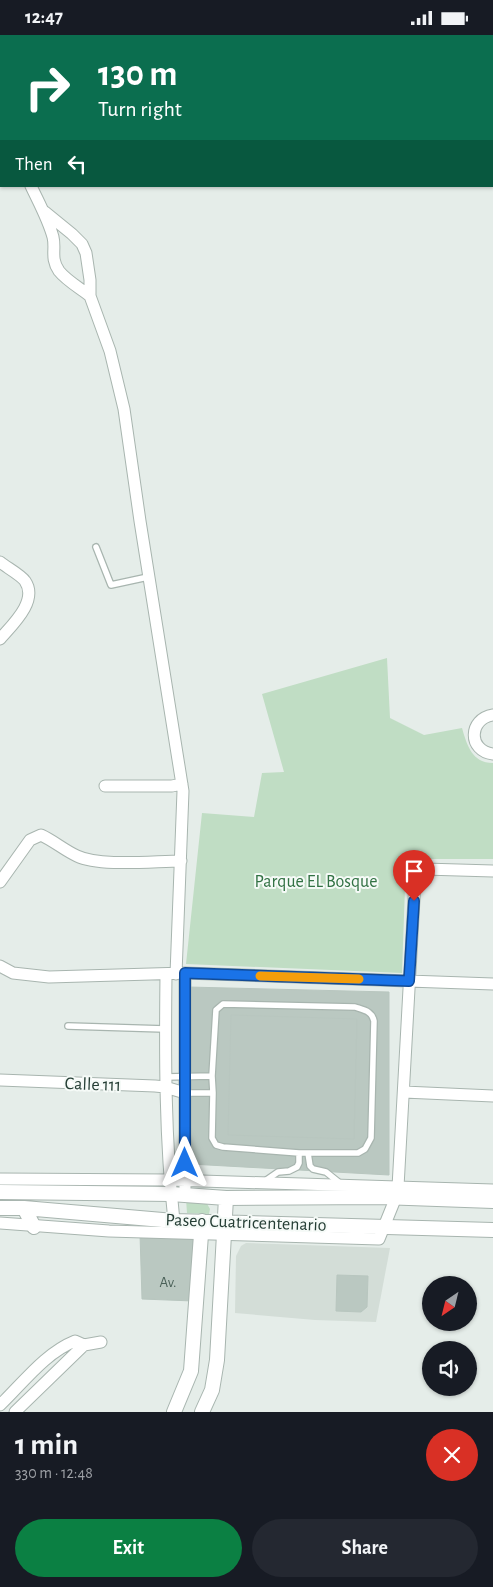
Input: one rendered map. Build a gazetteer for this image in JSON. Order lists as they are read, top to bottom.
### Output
{
  "streets": {
    "street": ["Calle 111", "Paseo Cuatricentenario"]
  },
  "parks": ["Parque EL Bosque"],
  "house_numbers": ["Av."],
  "north": "bottom left",
  "page": {
    "status": "12:47",
    "turn": ["130 m", "Turn right"],
    "then": "Then",
    "heading": ["1 min", "330 m · 12:48"],
    "buttons": ["Exit", "Share"]
  }
}
